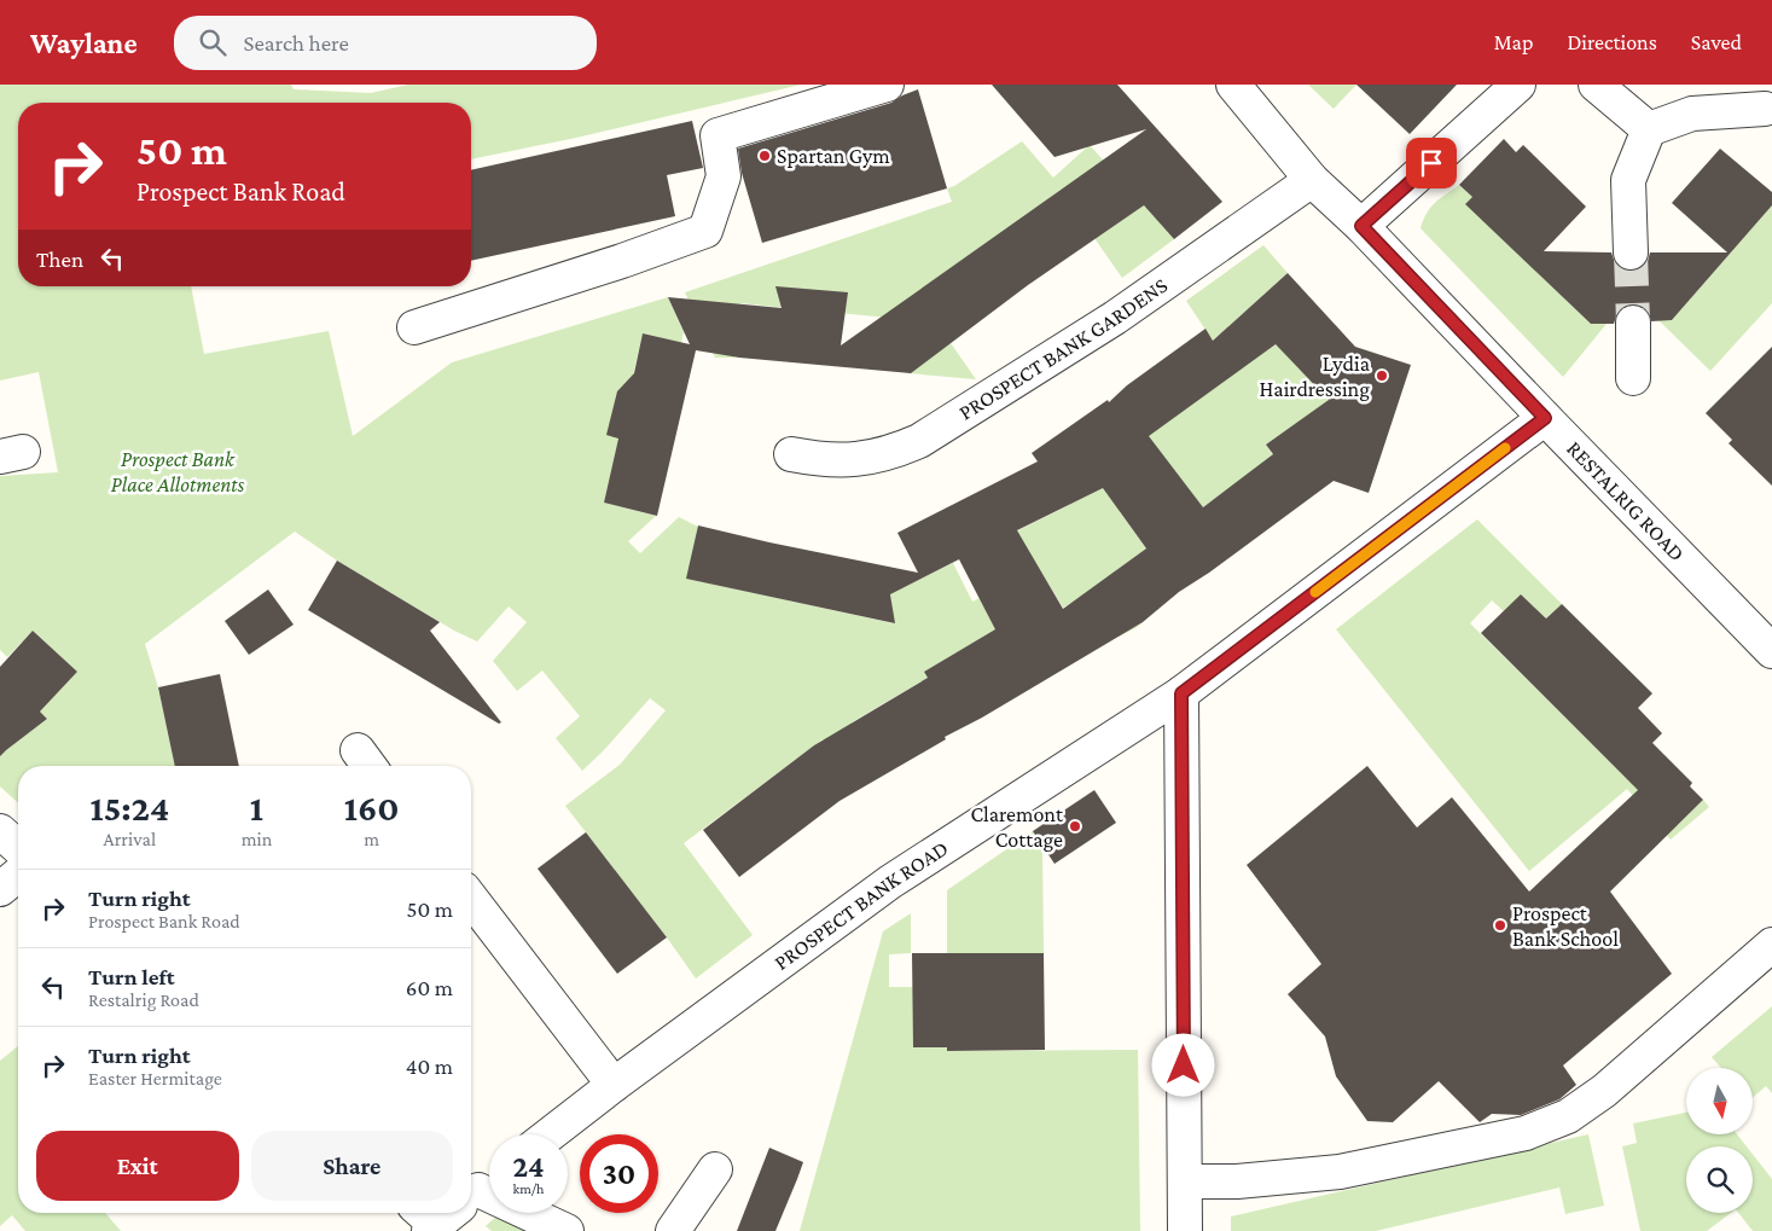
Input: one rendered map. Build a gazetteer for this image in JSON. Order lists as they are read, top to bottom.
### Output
{
  "streets": {
    "street": ["PROSPECT BANK GARDENS", "RESTALRIG ROAD", "PROSPECT BANK ROAD"]
  },
  "crossings": [
    ["PROSPECT BANK GARDENS", "RESTALRIG ROAD"],
    ["RESTALRIG ROAD", "PROSPECT BANK ROAD"]
  ],
  "parks": ["Prospect Bank Place Allotments"],
  "places": [
    "Spartan Gym",
    "Lydia Hairdressing",
    "Claremont Cottage",
    "Prospect Bank School"
  ],
  "north": "bottom",
  "page": {
    "header": "Waylane",
    "search": "Search here",
    "nav": ["Map", "Directions", "Saved"],
    "turn": ["50 m", "Prospect Bank Road"],
    "then": "Then",
    "eta": [
      "15:24",
      "Arrival",
      "1",
      "min",
      "160",
      "m"
    ],
    "list": [
      {
        "name": "Turn right",
        "note": "Prospect Bank Road",
        "value": "50 m"
      },
      {
        "name": "Turn left",
        "note": "Restalrig Road",
        "value": "60 m"
      },
      {
        "name": "Turn right",
        "note": "Easter Hermitage",
        "value": "40 m"
      }
    ],
    "buttons": ["Exit", "Share"],
    "speed": "24 km/h",
    "limit": "30"
  }
}
